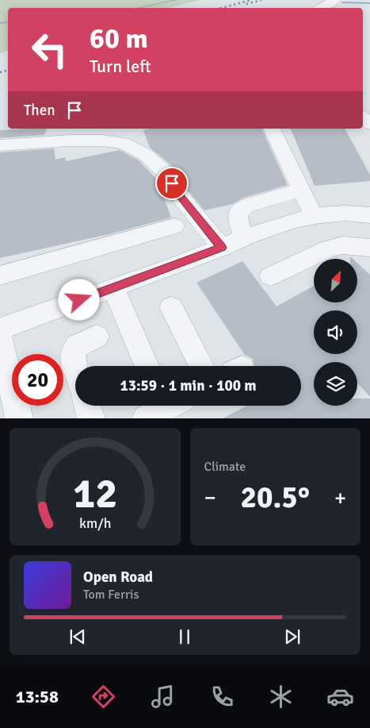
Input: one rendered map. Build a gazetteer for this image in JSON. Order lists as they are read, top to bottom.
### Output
{
  "north": "top right",
  "page": {
    "turn": ["60 m", "Turn left"],
    "then": "Then",
    "limit": "20",
    "trip": "13:59 · 1 min · 100 m",
    "tile": "Climate",
    "heat": ["−", "20.5°", "+"],
    "song": ["Open Road", "Tom Ferris"],
    "tabs": "13:58",
    "gauge": ["12", "km/h"]
  }
}
